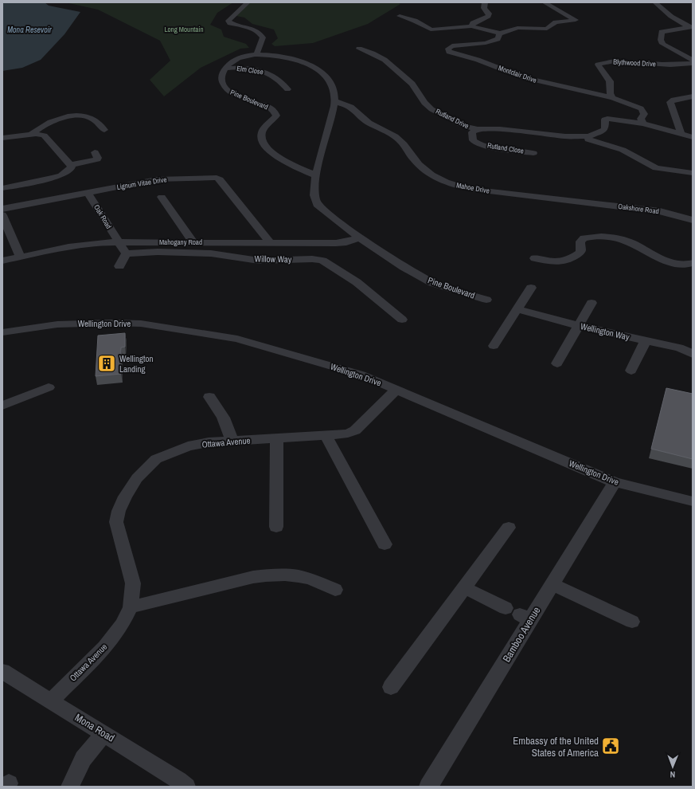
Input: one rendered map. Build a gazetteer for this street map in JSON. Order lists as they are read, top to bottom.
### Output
{
  "streets": {
    "street": [
      "Blythwood Drive",
      "Elm Close",
      "Montclair Drive",
      "Pine Boulevard",
      "Rutland Drive",
      "Rutland Close",
      "Lignum Vitae Drive",
      "Mahoe Drive",
      "Oakshore Road",
      "Oak Road",
      "Mahogany Road",
      "Willow Way",
      "Wellington Drive",
      "Wellington Way",
      "Ottawa Avenue",
      "Bamboo Avenue",
      "Mona Road"
    ]
  },
  "crossings": [
    ["Blythwood Drive", "Montclair Drive"],
    ["Elm Close", "Pine Boulevard"],
    ["Pine Boulevard", "Mahoe Drive"],
    ["Pine Boulevard", "Mahogany Road"],
    ["Rutland Drive", "Rutland Close"],
    ["Lignum Vitae Drive", "Oak Road"],
    ["Lignum Vitae Drive", "Mahogany Road"],
    ["Mahoe Drive", "Oakshore Road"],
    ["Oak Road", "Mahogany Road"],
    ["Wellington Drive", "Ottawa Avenue"],
    ["Wellington Drive", "Bamboo Avenue"],
    ["Ottawa Avenue", "Mona Road"]
  ],
  "water": ["Mona Resevoir"],
  "parks": ["Long Mountain"],
  "places": {
    "building": ["Wellington Landing"],
    "public building": ["Embassy of the United States of America"]
  },
  "north": "bottom"
}
